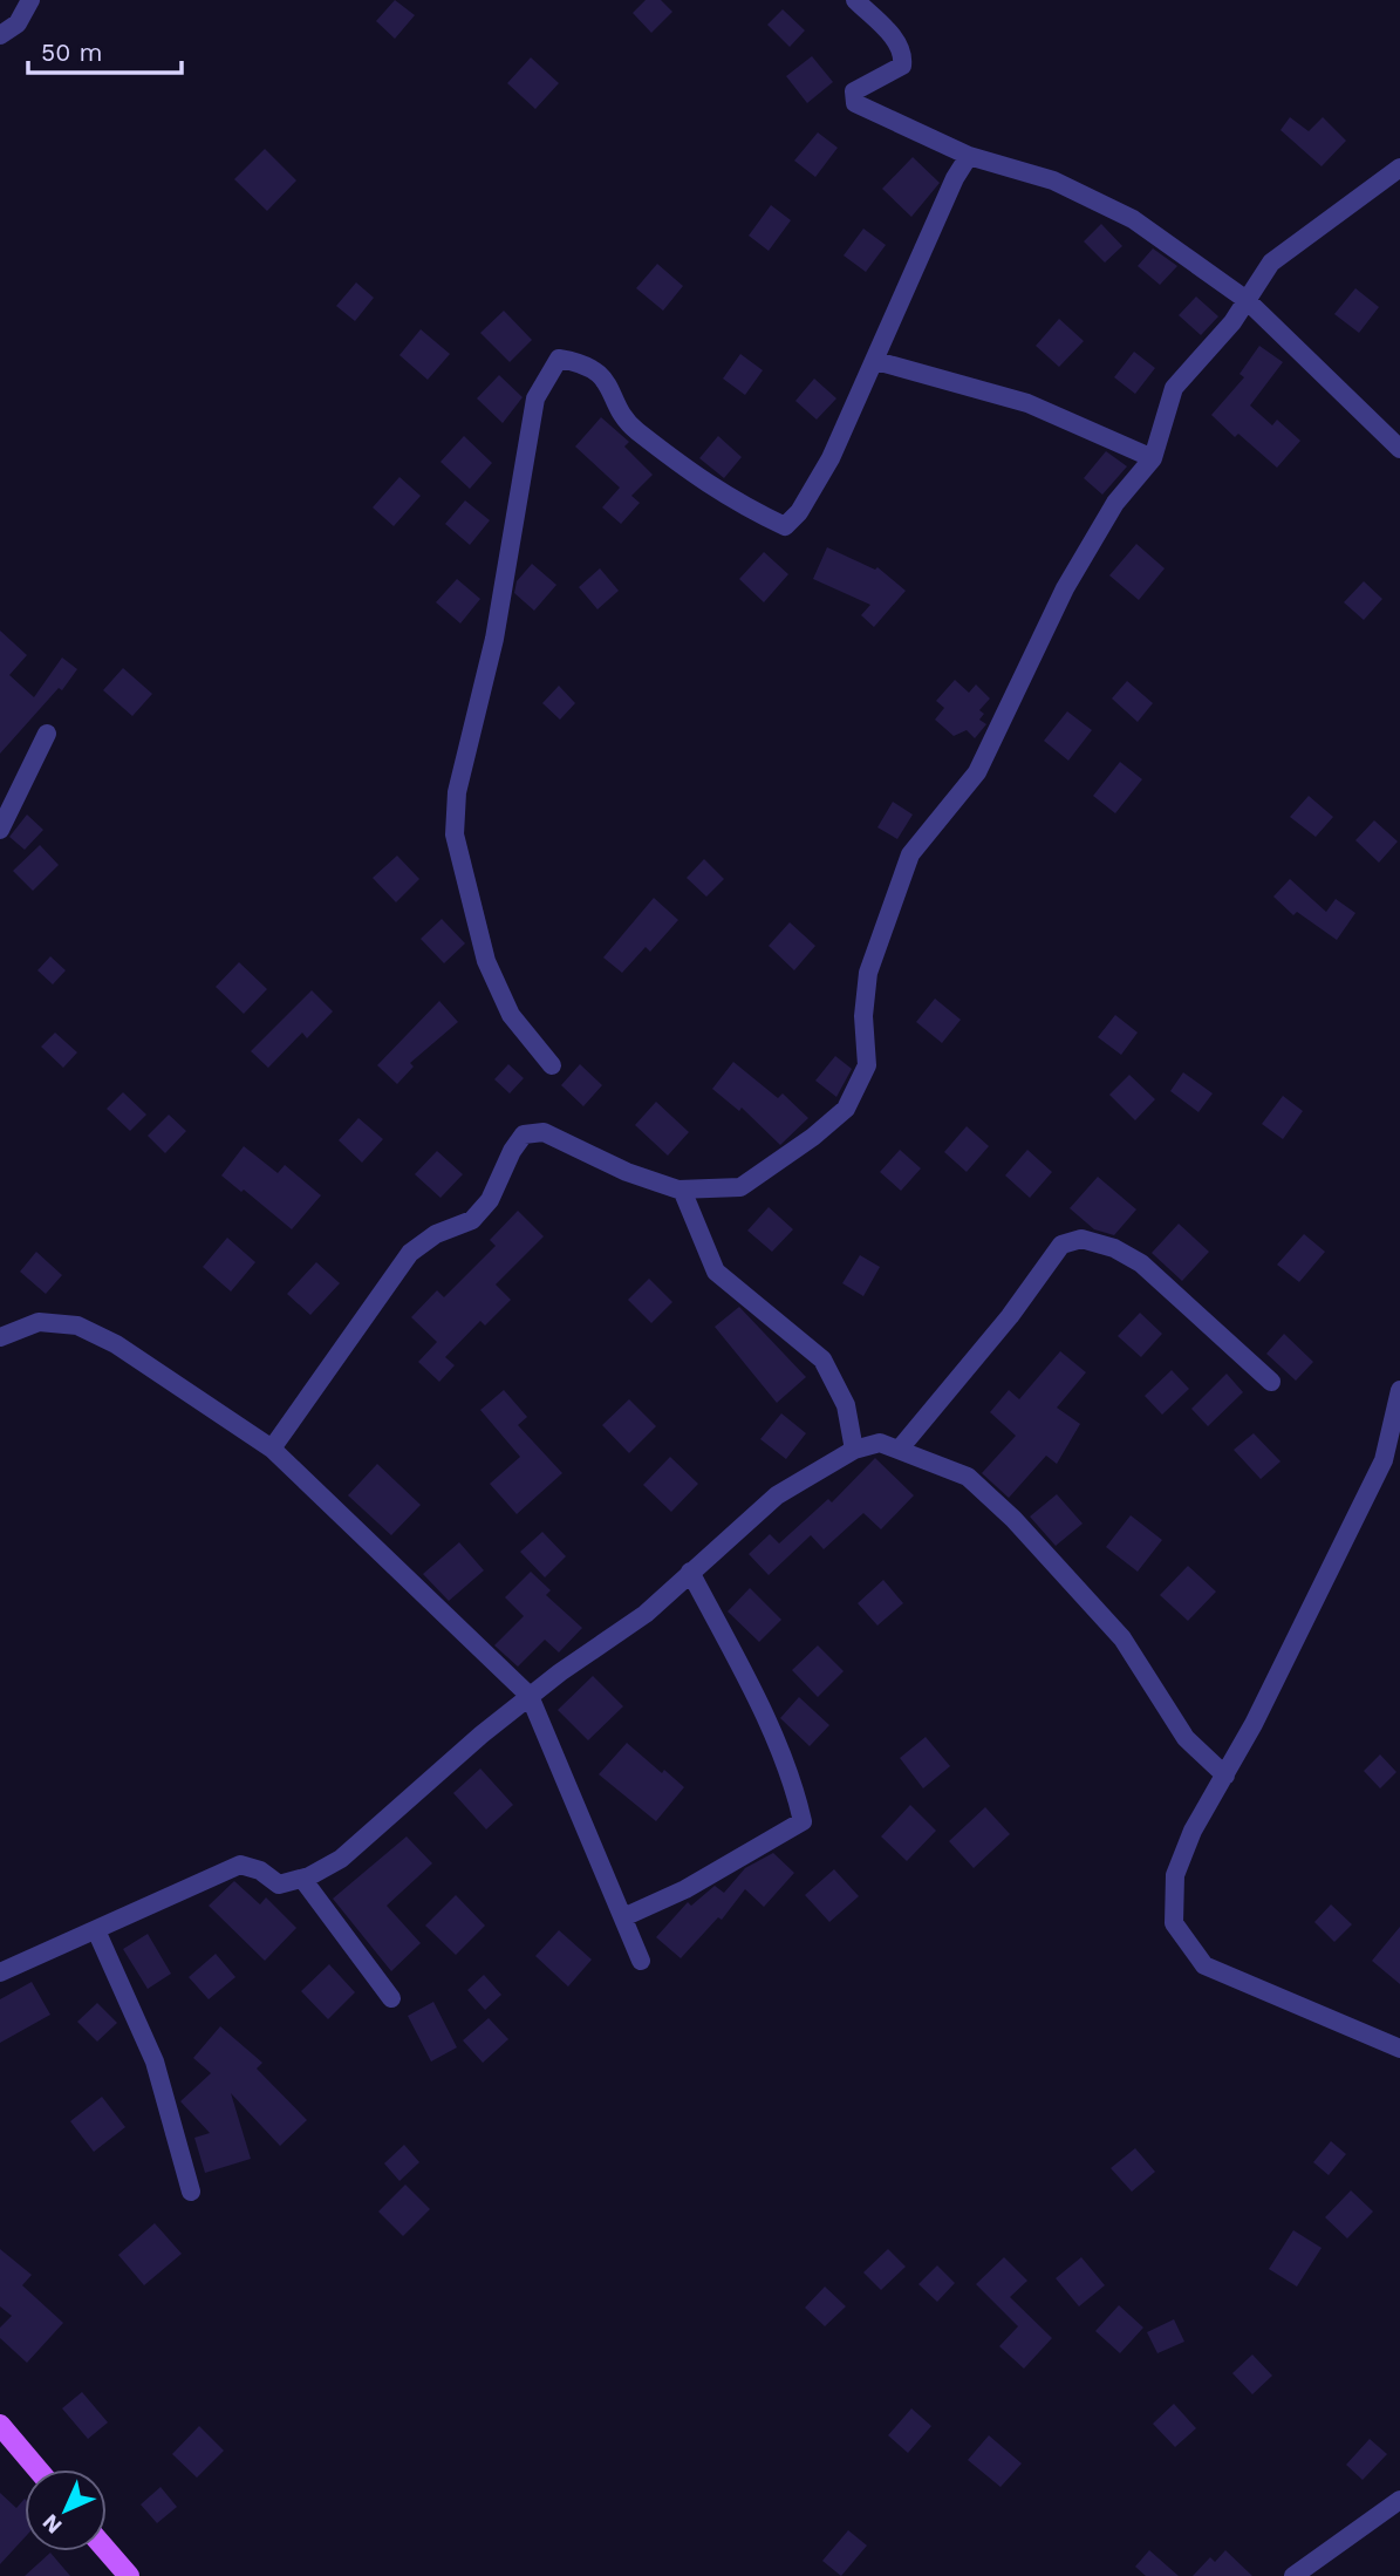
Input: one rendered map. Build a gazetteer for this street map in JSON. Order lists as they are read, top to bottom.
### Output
{
  "scale_bar": "50 m",
  "north": "bottom left"
}
